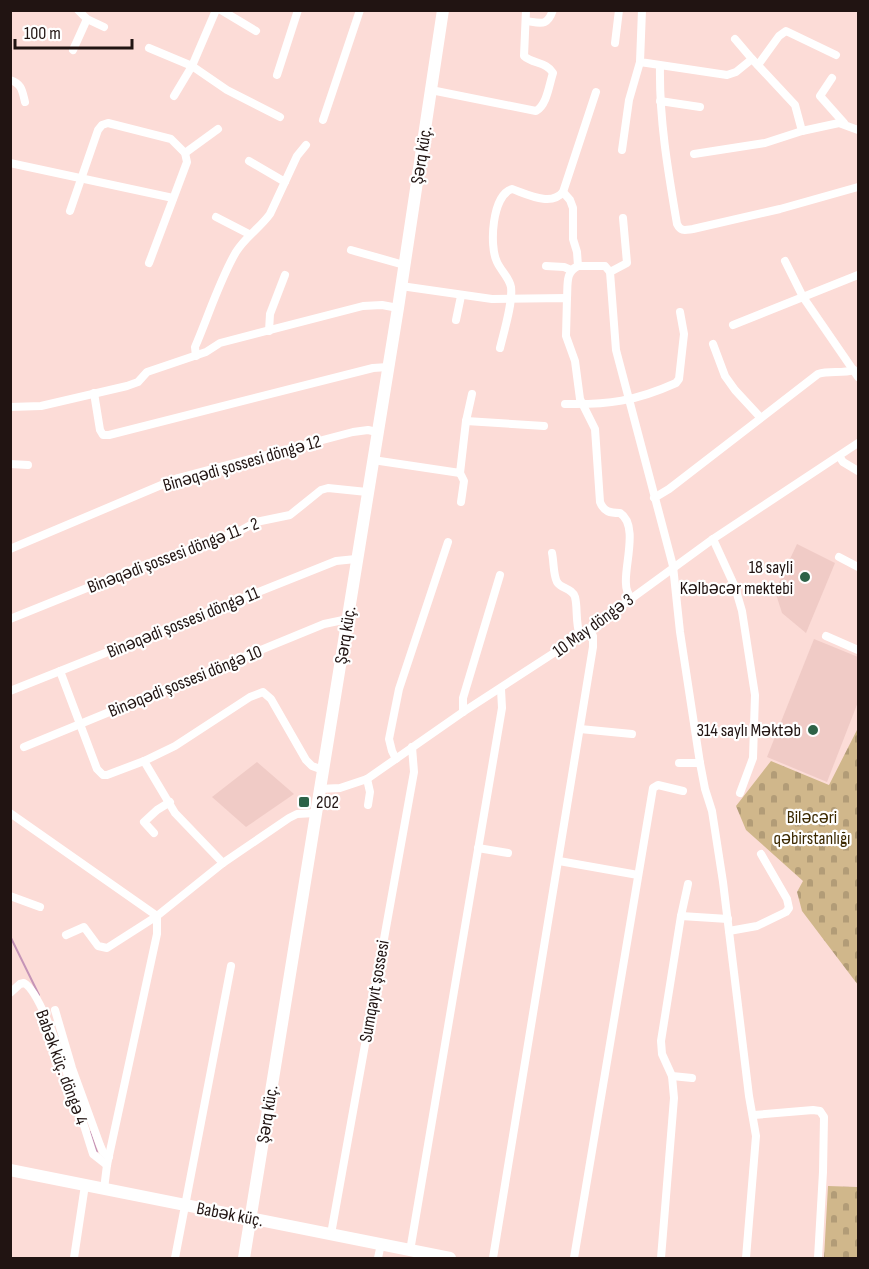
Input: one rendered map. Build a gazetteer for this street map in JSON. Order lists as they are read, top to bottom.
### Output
{
  "streets": {
    "street": [
      "Şərq küç.",
      "Binəqədi şossesi döngə 12",
      "Binəqədi şossesi döngə 11 - 2",
      "Binəqədi şossesi döngə 11",
      "10 May döngə 3",
      "Binəqədi şossesi döngə 10",
      "Sumqayıt şossesi",
      "Babək küç. döngə 4",
      "Babək küç."
    ]
  },
  "crossings": [
    ["Şərq küç.", "Binəqədi şossesi döngə 12"],
    ["Şərq küç.", "Binəqədi şossesi döngə 11 - 2"],
    ["Şərq küç.", "Binəqədi şossesi döngə 11"],
    ["Şərq küç.", "10 May döngə 3"],
    ["Şərq küç.", "Binəqədi şossesi döngə 10"],
    ["Şərq küç.", "Babək küç."],
    ["10 May döngə 3", "Sumqayıt şossesi"],
    ["Sumqayıt şossesi", "Babək küç."]
  ],
  "parks": ["Biləcəri qəbirstanlığı"],
  "places": {
    "other": ["18 sayli Kəlbəcər mektebi", "314 saylı Məktəb"],
    "transit": ["202"]
  },
  "scale_bar": "100 m"
}
